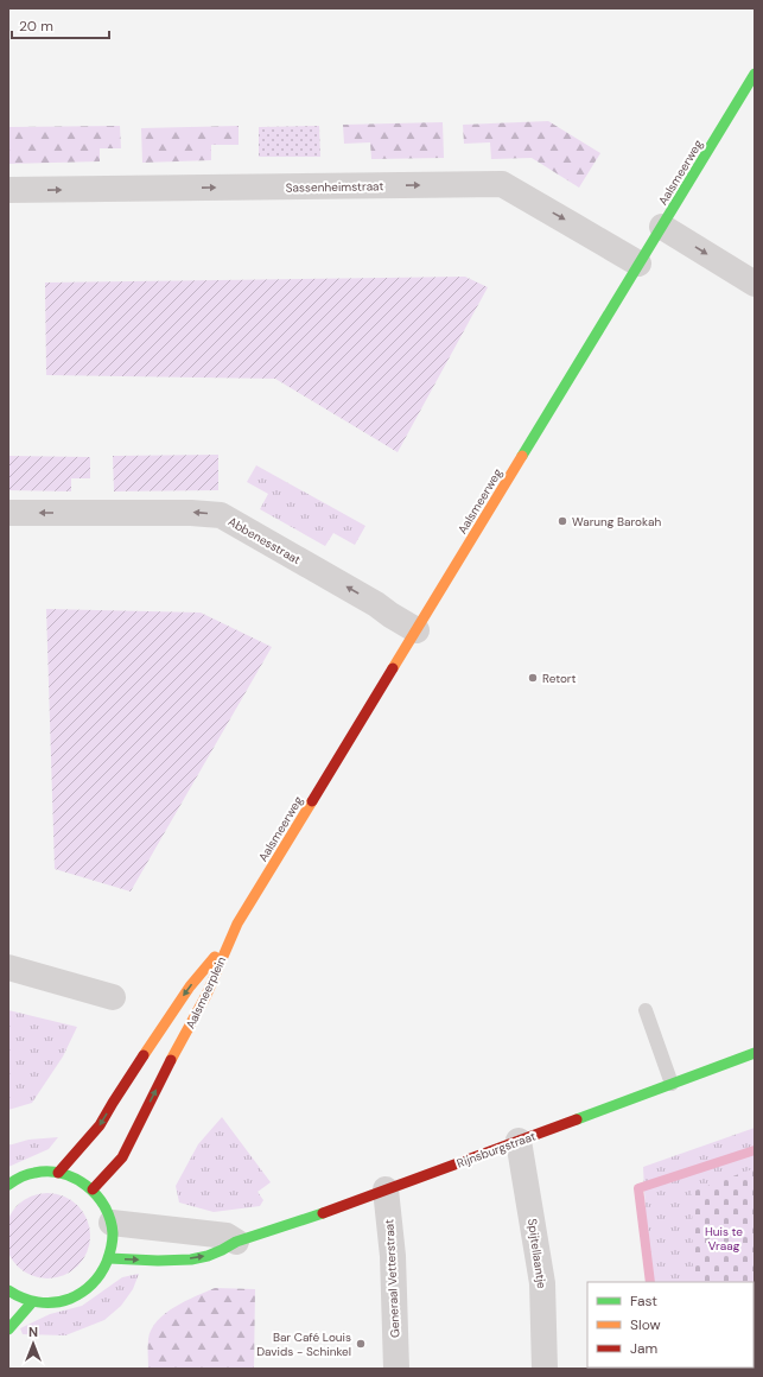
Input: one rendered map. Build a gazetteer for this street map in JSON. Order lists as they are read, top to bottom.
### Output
{
  "streets": {
    "main road": ["Aalsmeerweg", "Aalsmeerplein", "Rijnsburgstraat"],
    "street": [
      "Sassenheimstraat",
      "Abbenesstraat",
      "Spijtellaantje",
      "Generaal Vetterstraat"
    ]
  },
  "crossings": [
    ["Aalsmeerweg", "Sassenheimstraat"],
    ["Aalsmeerweg", "Abbenesstraat"],
    ["Aalsmeerweg", "Aalsmeerplein"],
    ["Rijnsburgstraat", "Spijtellaantje"],
    ["Rijnsburgstraat", "Generaal Vetterstraat"]
  ],
  "one_way": ["Sassenheimstraat", "Abbenesstraat"],
  "parks": ["Huis te Vraag"],
  "places": ["Warung Barokah", "Retort", "Bar Café Louis Davids - Schinkel"],
  "legend": ["Fast", "Slow", "Jam"],
  "scale_bar": "20 m",
  "north": "top"
}
